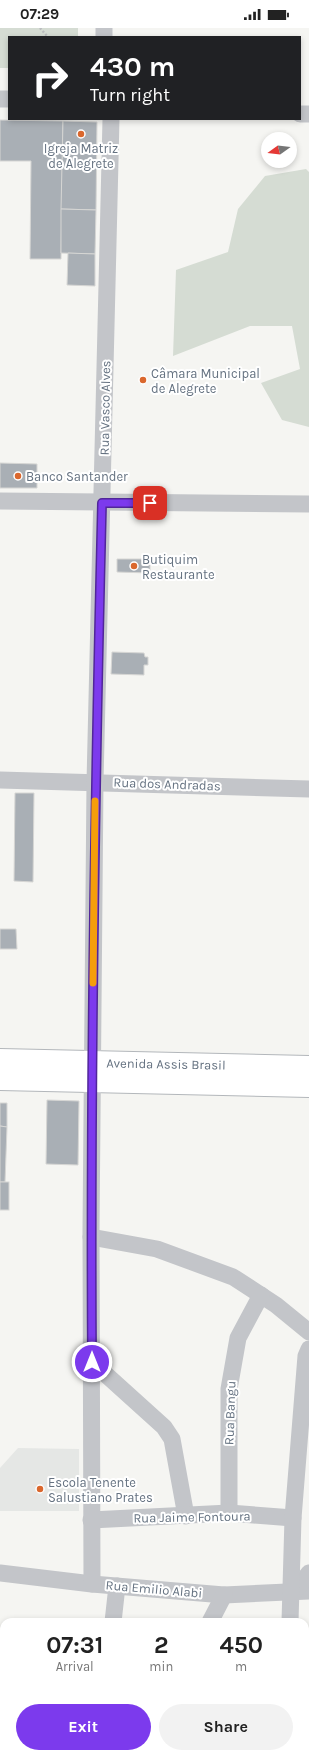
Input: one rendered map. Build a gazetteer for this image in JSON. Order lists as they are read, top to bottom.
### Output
{
  "streets": {
    "main road": ["Avenida Assis Brasil"],
    "street": [
      "Rua Vasco Alves",
      "Rua dos Andradas",
      "Rua Bangu",
      "Rua Jaime Fontoura",
      "Rua Emilio Alabi"
    ]
  },
  "crossings": [
    ["Rua Vasco Alves", "Rua dos Andradas"],
    ["Rua Vasco Alves", "Avenida Assis Brasil"],
    ["Rua Vasco Alves", "Rua Jaime Fontoura"],
    ["Rua Vasco Alves", "Rua Emilio Alabi"],
    ["Rua Bangu", "Rua Jaime Fontoura"]
  ],
  "places": [
    "Igreja Matriz de Alegrete",
    "Câmara Municipal de Alegrete",
    "Banco Santander",
    "Butiquim Restaurante",
    "Escola Tenente Salustiano Prates"
  ],
  "north": "left",
  "page": {
    "status": "07:29",
    "turn": ["430 m", "Turn right"],
    "eta": [
      "07:31",
      "Arrival",
      "2",
      "min",
      "450",
      "m"
    ],
    "buttons": ["Exit", "Share"]
  }
}
